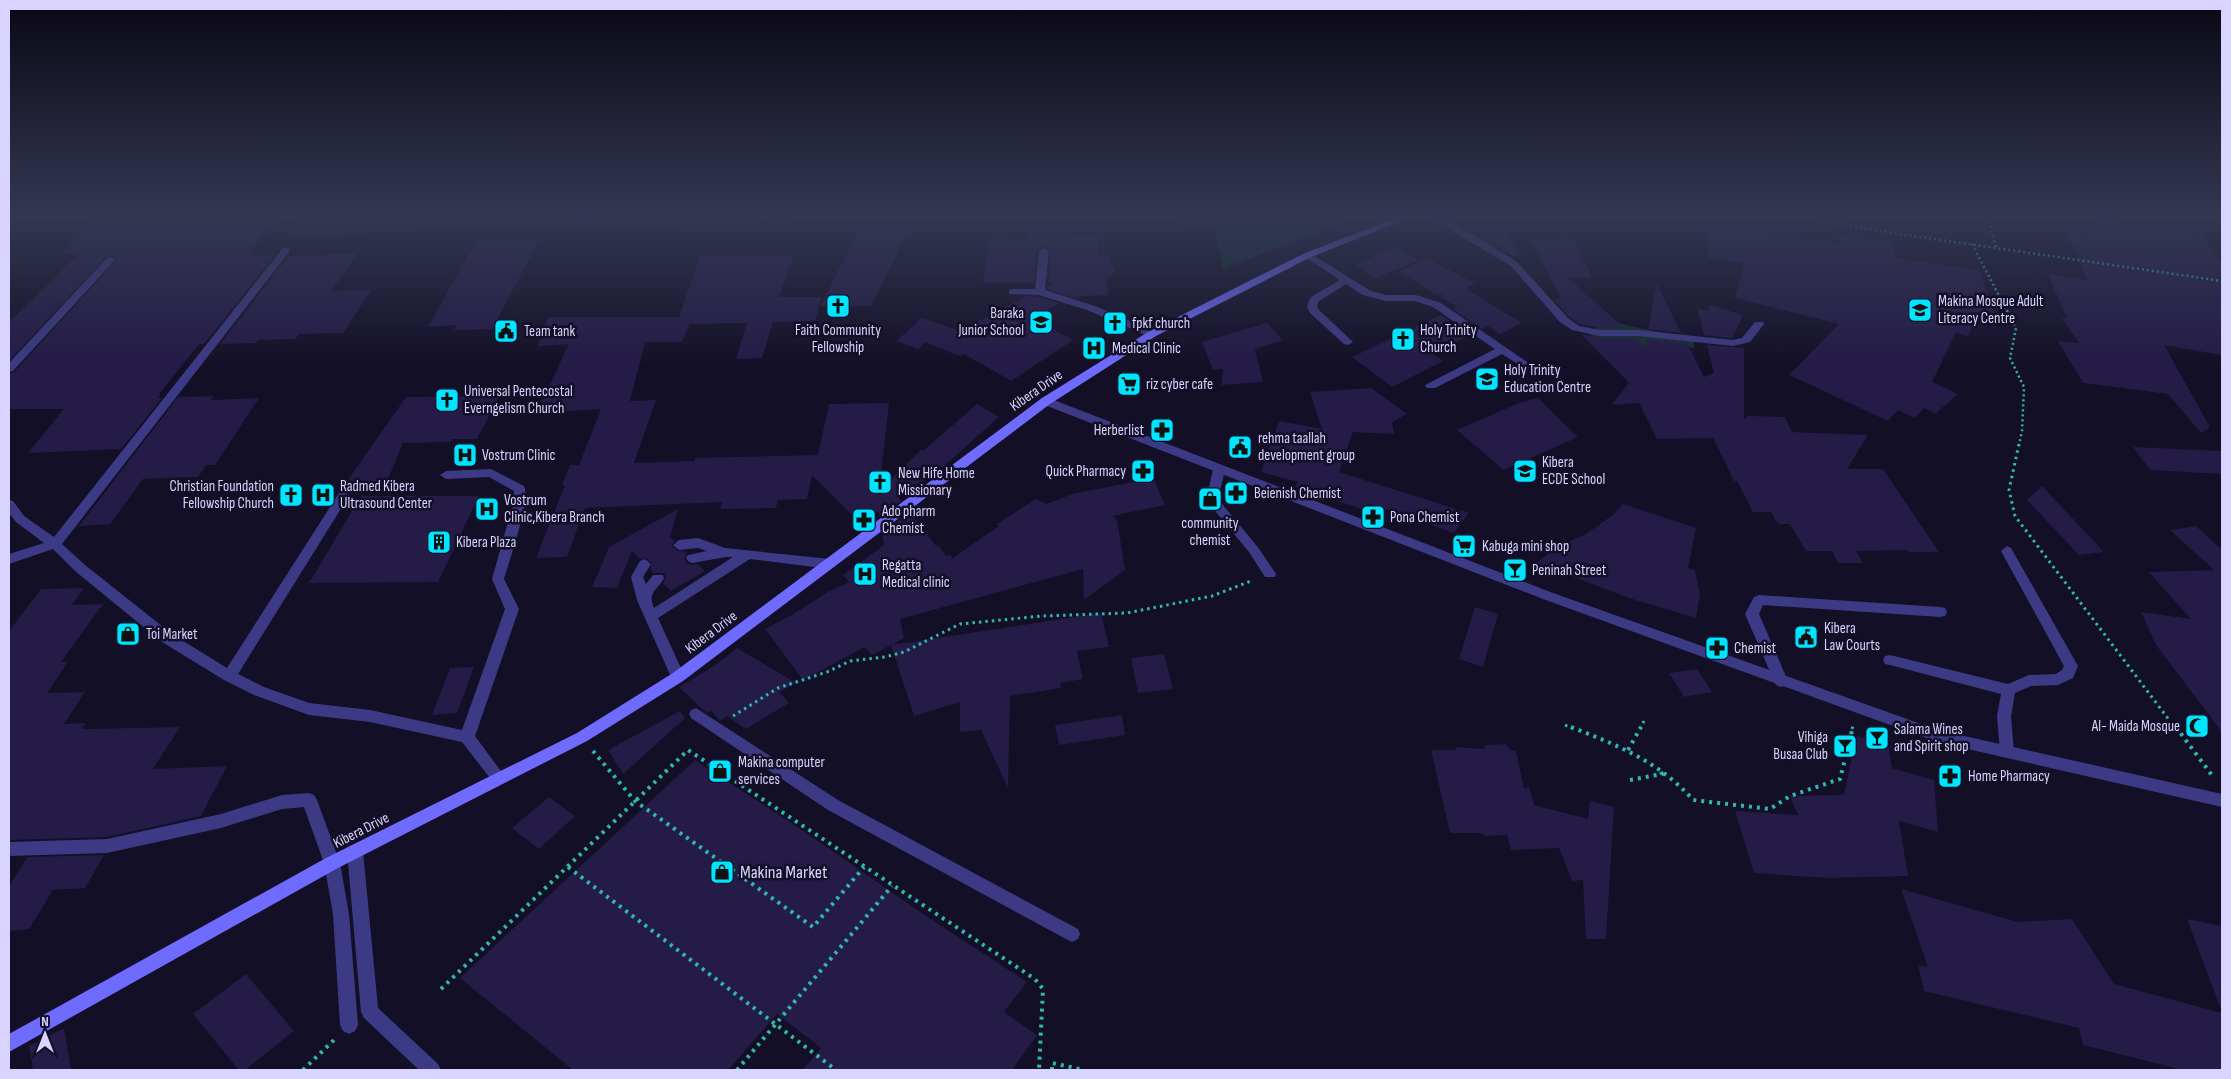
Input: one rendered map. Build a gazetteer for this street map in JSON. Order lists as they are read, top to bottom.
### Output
{
  "streets": {
    "street": ["Kibera Drive"]
  },
  "places": {
    "church": [
      "Faith Community Fellowship",
      "fpkf church",
      "Holy Trinity Church",
      "Universal Pentecostal Everngelism Church",
      "New Hife Home Missionary",
      "Christian Foundation Fellowship Church"
    ],
    "school or university": [
      "Makina Mosque Adult Literacy Centre",
      "Baraka Junior School",
      "Holy Trinity Education Centre",
      "Kibera ECDE School"
    ],
    "public building": ["Team tank", "rehma taallah development group", "Kibera Law Courts"],
    "hospital": [
      "Medical Clinic",
      "Vostrum Clinic",
      "Radmed Kibera Ultrasound Center",
      "Vostrum Clinic,Kibera Branch",
      "Regatta Medical clinic"
    ],
    "supermarket": ["riz cyber cafe", "Kabuga mini shop"],
    "pharmacy": [
      "Herberlist",
      "Quick Pharmacy",
      "Beienish Chemist",
      "Pona Chemist",
      "Ado pharm Chemist",
      "Chemist",
      "Home Pharmacy"
    ],
    "shop": [
      "community chemist",
      "Toi Market",
      "Makina computer services",
      "Makina Market"
    ],
    "building": ["Kibera Plaza"],
    "bar": ["Peninah Street", "Salama Wines and Spirit shop", "Vihiga Busaa Club"],
    "mosque": ["Al- Maida Mosque"]
  },
  "north": "top"
}
